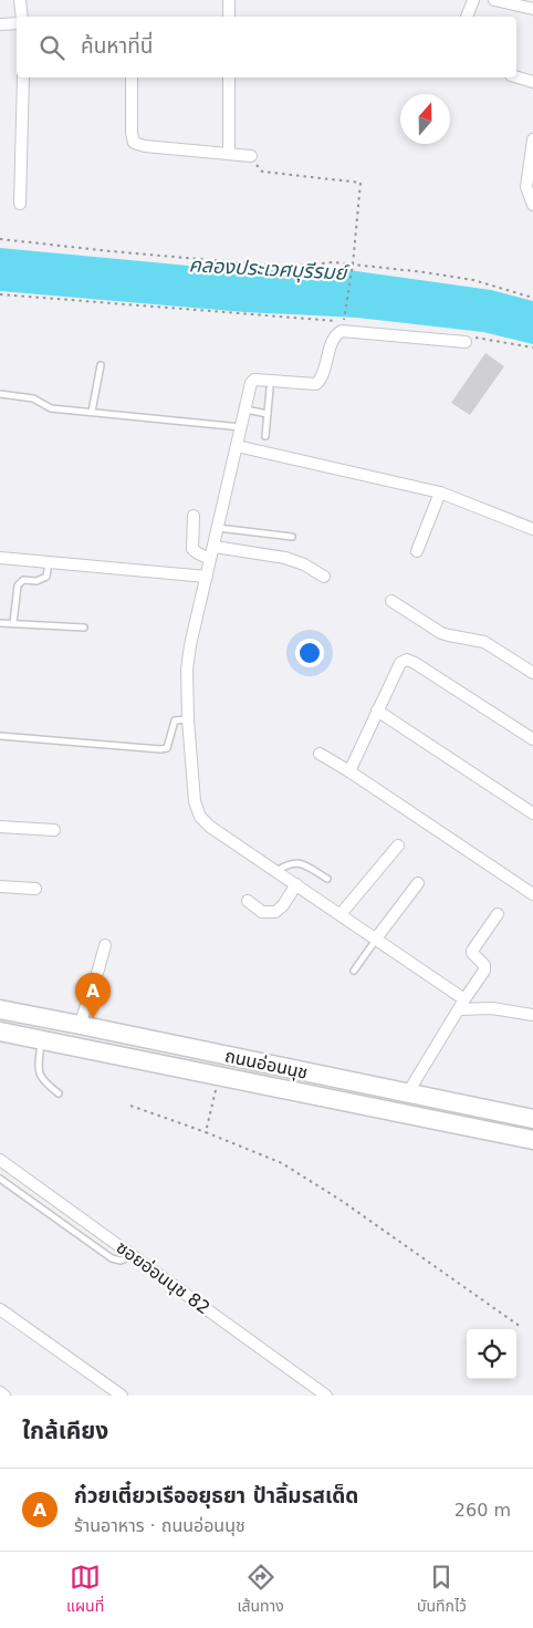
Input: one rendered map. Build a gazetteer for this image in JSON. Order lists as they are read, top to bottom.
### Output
{
  "streets": {
    "main road": ["ถนนอ่อนนุช"],
    "street": ["ซอยอ่อนนุช 82"]
  },
  "water": ["คลองประเวศบุรีรมย์"],
  "north": "top",
  "page": {
    "search": "ค้นหาที่นี่",
    "pins": "A",
    "heading": "ใกล้เคียง",
    "list": [
      {
        "mark": "A",
        "name": "ก๋วยเตี๋ยวเรืออยุธยา ป้าลิ้มรสเด็ด",
        "note": "ร้านอาหาร · ถนนอ่อนนุช",
        "value": "260 m"
      }
    ],
    "nav": ["แผนที่", "เส้นทาง", "บันทึกไว้"]
  }
}
